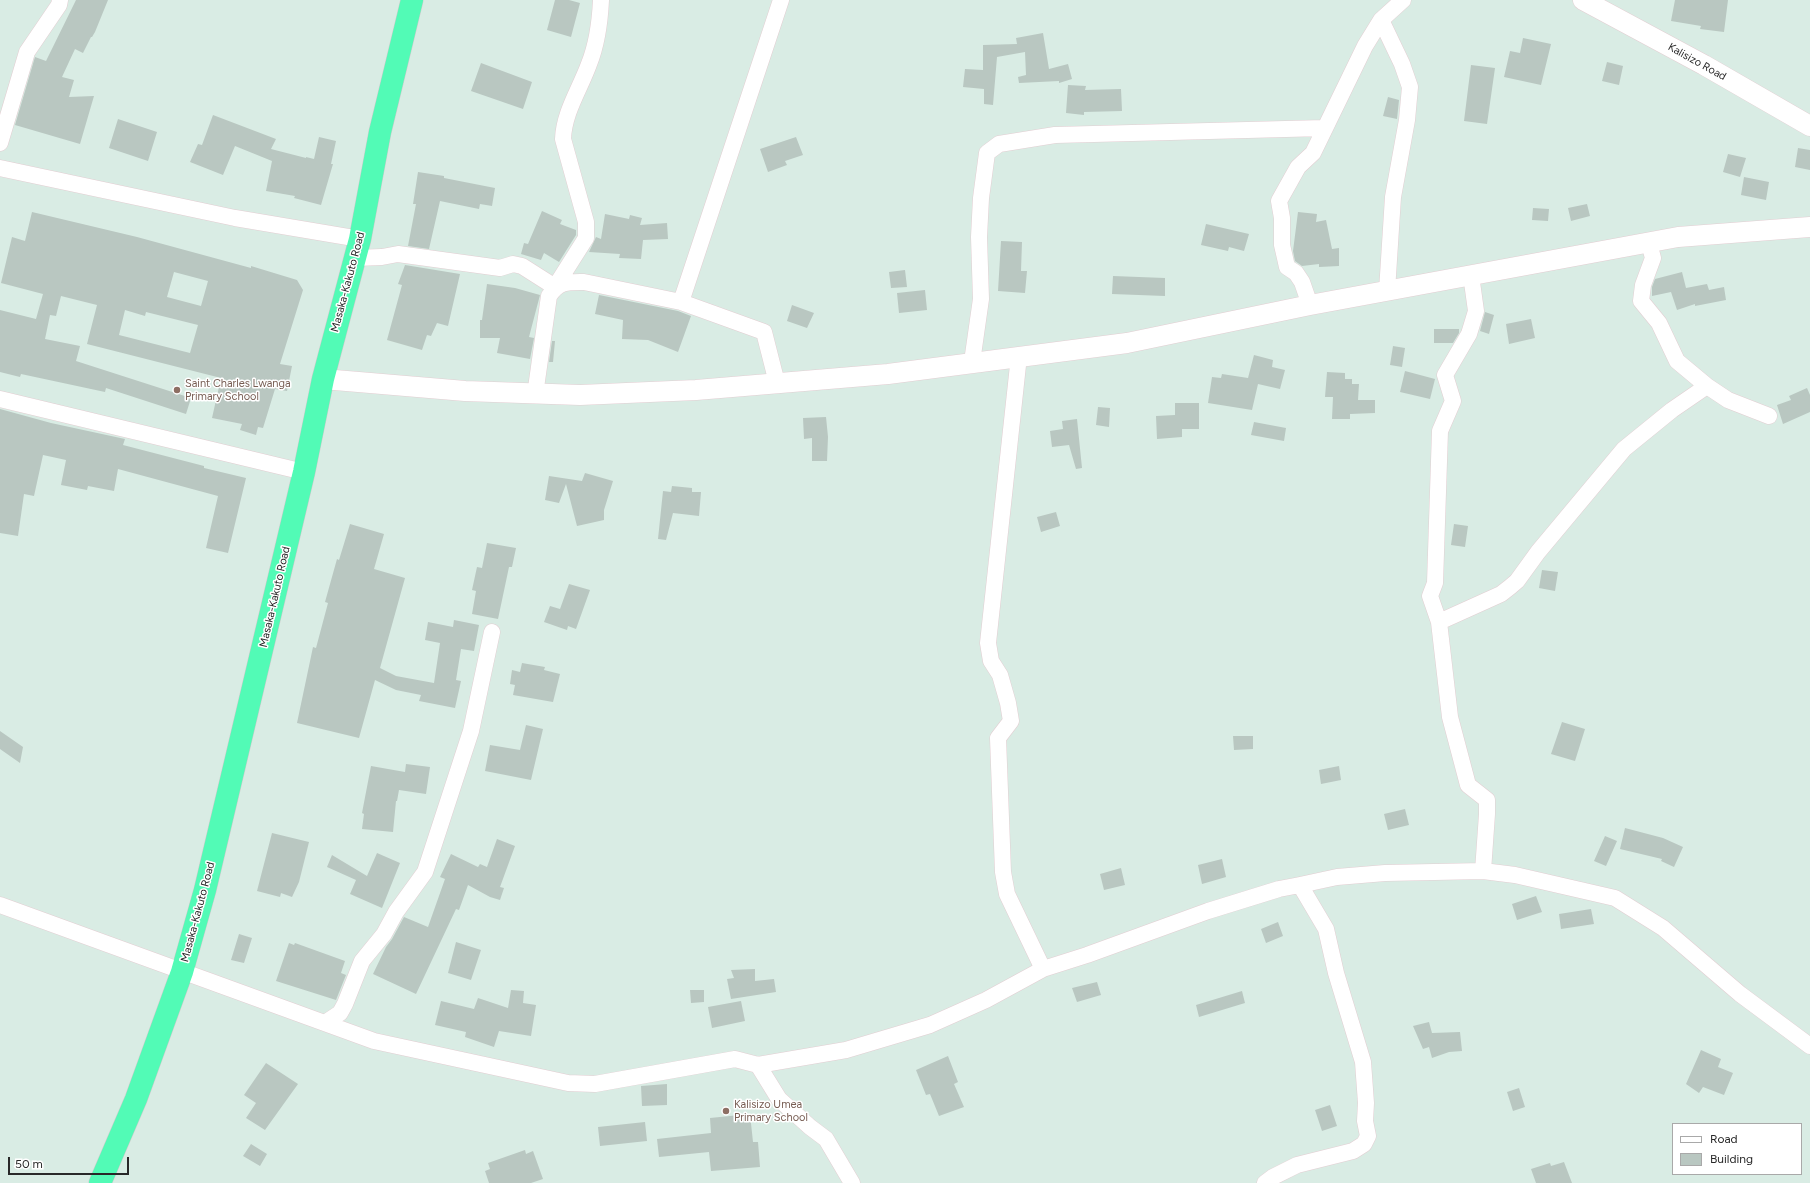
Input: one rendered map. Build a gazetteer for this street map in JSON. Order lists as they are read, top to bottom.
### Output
{
  "streets": {
    "highway": ["Masaka-Kakuto Road"],
    "street": ["Kalisizo Road"]
  },
  "places": ["Saint Charles Lwanga Primary School", "Kalisizo Umea Primary School"],
  "legend": ["Road", "Building"],
  "scale_bar": "50 m"
}
